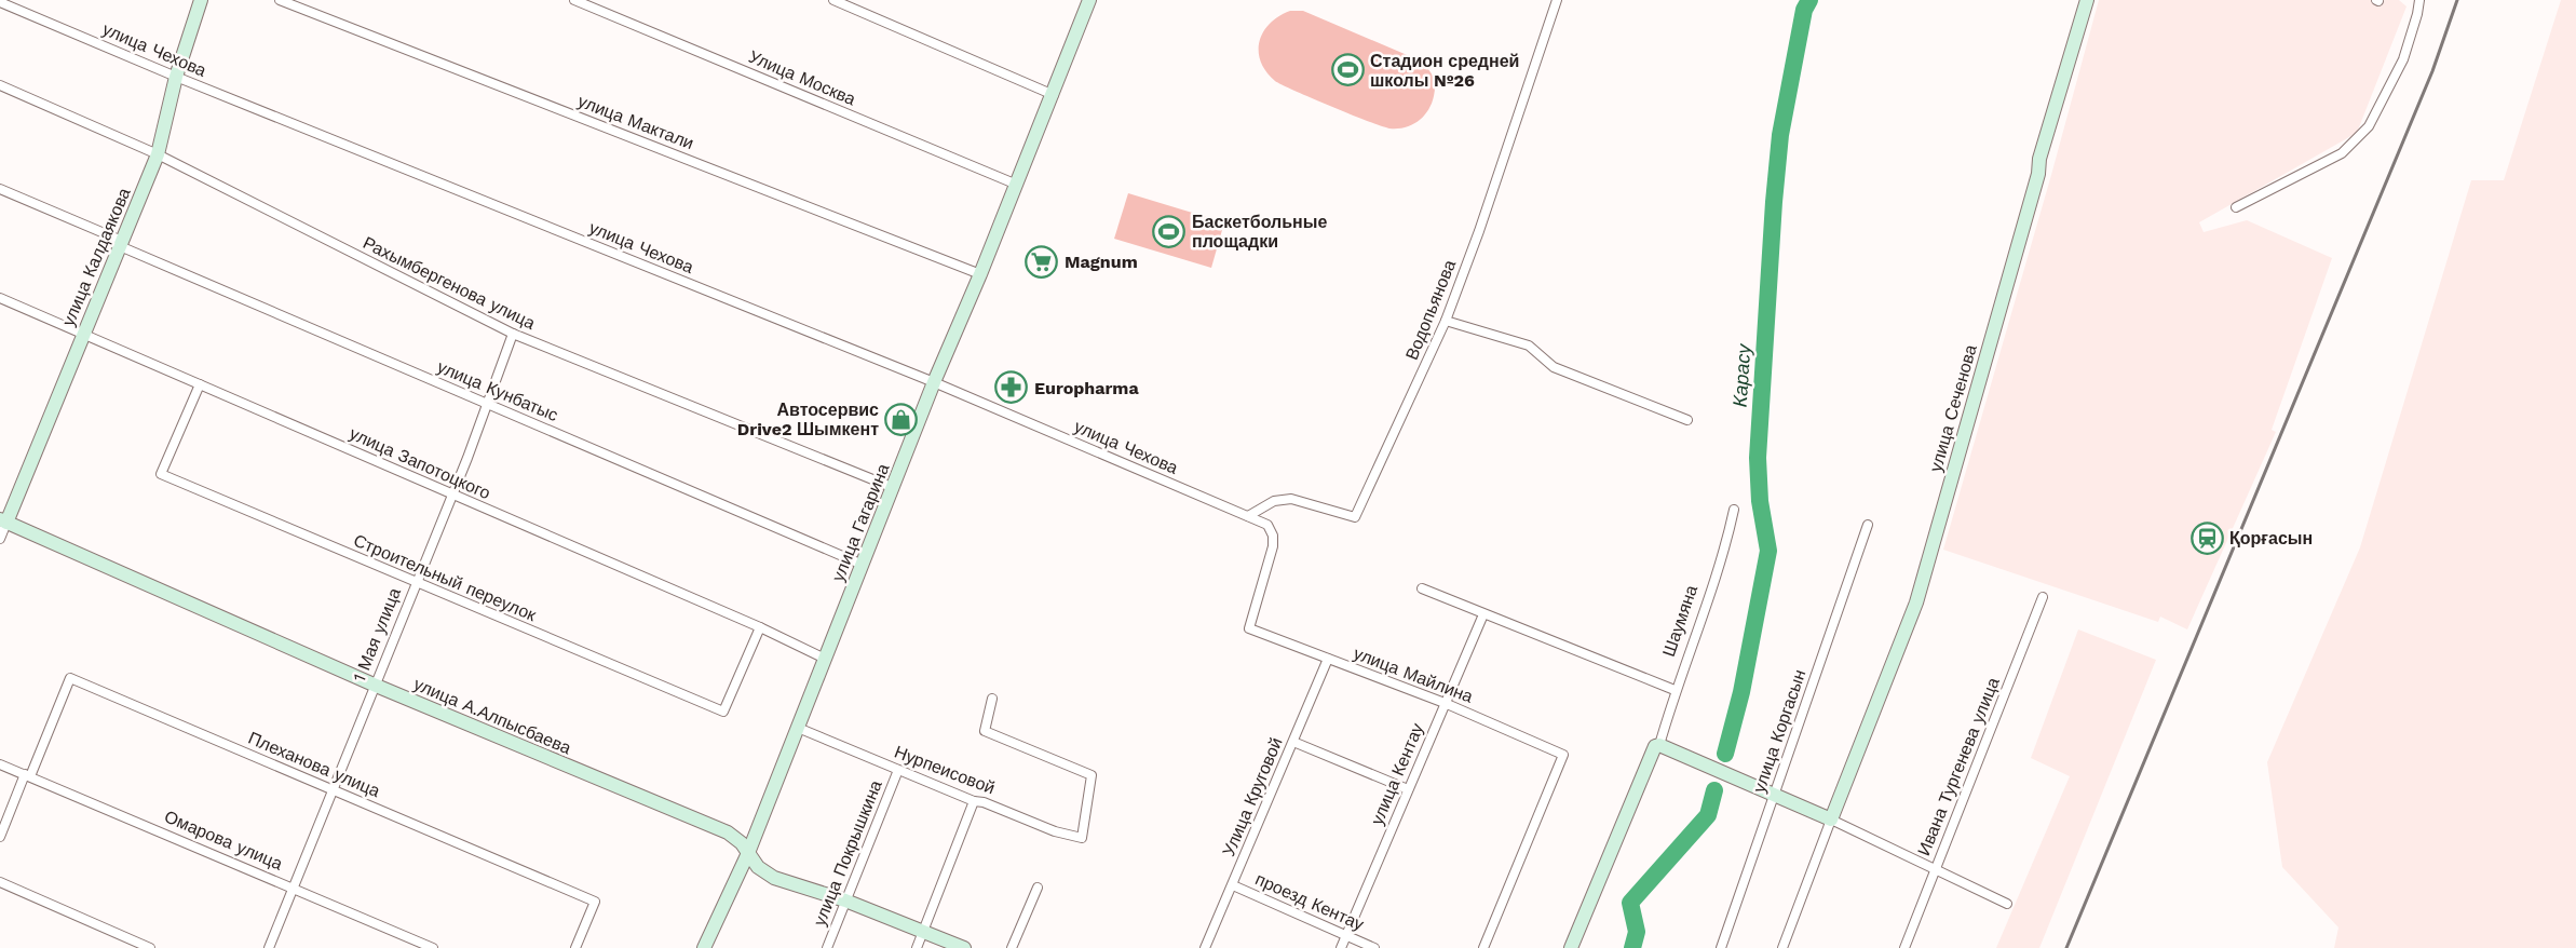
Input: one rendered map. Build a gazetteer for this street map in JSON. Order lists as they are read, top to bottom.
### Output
{
  "streets": {
    "street": [
      "улица Чехова",
      "Улица Москва",
      "улица Мактали",
      "улица Калдаякова",
      "Рахымбергенова улица",
      "Водопьянова",
      "улица Кунбатыс",
      "улица Сеченова",
      "улица Запотоцкого",
      "улица Гагарина",
      "Строительный переулок",
      "Шаумяна",
      "1 Мая улица",
      "улица Майлина",
      "улица А.Алпысбаева",
      "улица Коргасын",
      "Плеханова улица",
      "Ивана Тургенева улица",
      "Нурпеисовой",
      "улица Кентау",
      "Улица Круговой",
      "Омарова улица",
      "улица Покрышкина",
      "проезд Кентау"
    ]
  },
  "crossings": [
    ["улица Чехова", "улица Калдаякова"],
    ["улица Чехова", "Водопьянова"],
    ["улица Чехова", "улица Гагарина"],
    ["улица Чехова", "улица Майлина"],
    ["Улица Москва", "улица Гагарина"],
    ["улица Мактали", "улица Гагарина"],
    ["улица Калдаякова", "Рахымбергенова улица"],
    ["улица Калдаякова", "улица Кунбатыс"],
    ["улица Калдаякова", "улица Запотоцкого"],
    ["улица Калдаякова", "улица А.Алпысбаева"],
    ["Рахымбергенова улица", "улица Гагарина"],
    ["Рахымбергенова улица", "1 Мая улица"],
    ["улица Кунбатыс", "улица Гагарина"],
    ["улица Кунбатыс", "1 Мая улица"],
    ["улица Запотоцкого", "улица Гагарина"],
    ["улица Запотоцкого", "Строительный переулок"],
    ["улица Запотоцкого", "1 Мая улица"],
    ["улица Гагарина", "улица А.Алпысбаева"],
    ["улица Гагарина", "Нурпеисовой"],
    ["Строительный переулок", "1 Мая улица"],
    ["1 Мая улица", "улица А.Алпысбаева"],
    ["1 Мая улица", "Плеханова улица"],
    ["1 Мая улица", "Омарова улица"],
    ["улица Майлина", "улица Кентау"],
    ["улица Майлина", "Улица Круговой"],
    ["улица А.Алпысбаева", "улица Покрышкина"],
    ["Плеханова улица", "Омарова улица"],
    ["Нурпеисовой", "улица Покрышкина"],
    ["улица Кентау", "проезд Кентау"],
    ["Улица Круговой", "проезд Кентау"]
  ],
  "water": ["Карасу"],
  "places": {
    "sports": ["Стадион средней школы №26", "Баскетбольные площадки"],
    "supermarket": ["Magnum"],
    "pharmacy": ["Europharma"],
    "shop": ["Автосервис Drive2 Шымкент"],
    "station": ["Қорғасын"]
  }
}
